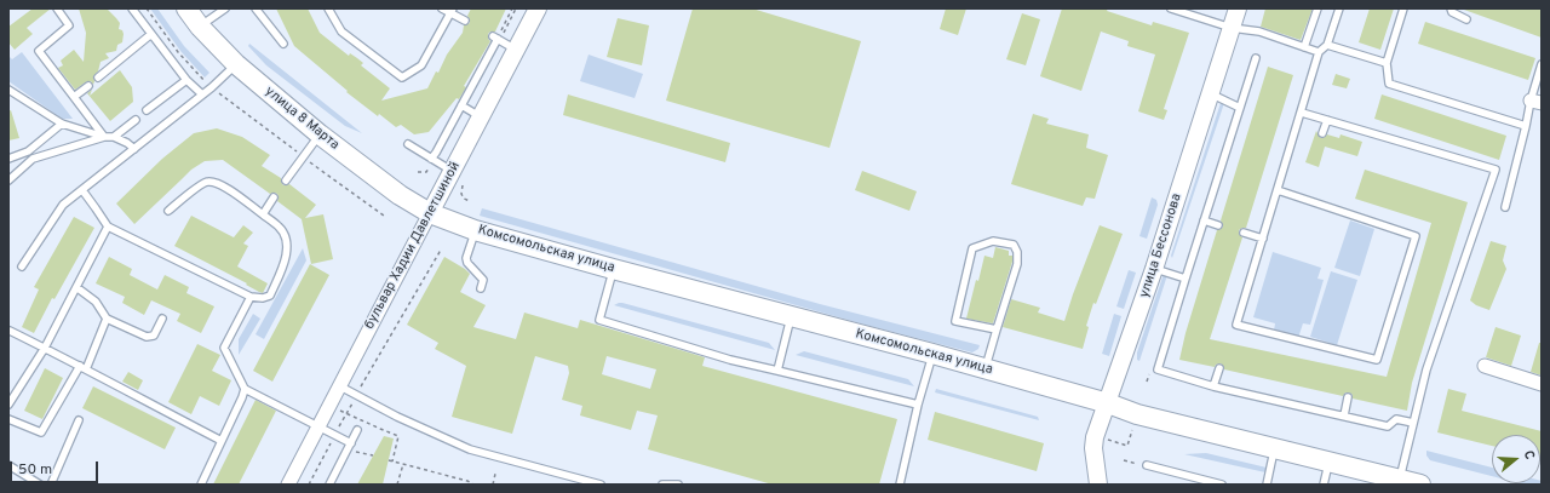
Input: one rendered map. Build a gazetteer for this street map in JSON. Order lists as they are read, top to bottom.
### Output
{
  "streets": {
    "main road": ["улица 8 Марта", "Комсомольская улица"],
    "street": ["бульвар Хадии Давлетшиной", "улица Бессонова"]
  },
  "crossings": [
    ["улица 8 Марта", "бульвар Хадии Давлетшиной"],
    ["улица 8 Марта", "Комсомольская улица"],
    ["бульвар Хадии Давлетшиной", "Комсомольская улица"],
    ["улица Бессонова", "Комсомольская улица"]
  ],
  "scale_bar": "50 m",
  "north": "right"
}
